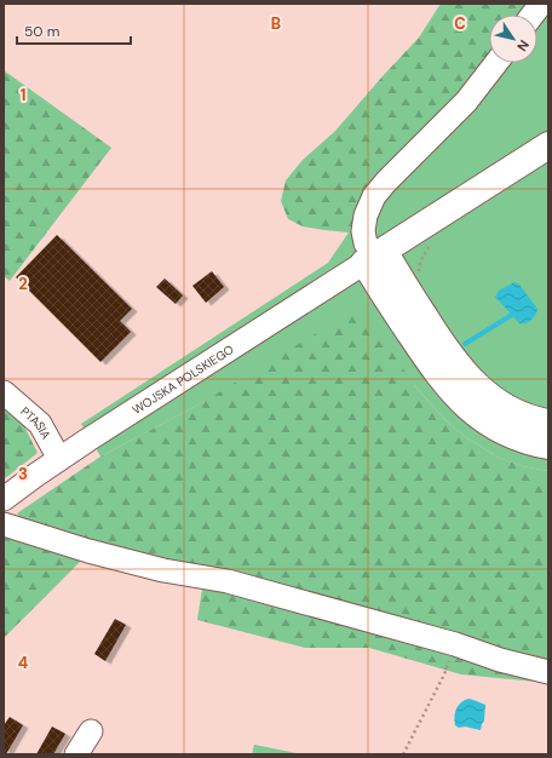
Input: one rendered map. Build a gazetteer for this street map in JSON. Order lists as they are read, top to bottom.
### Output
{
  "streets": {
    "street": ["WOJSKA POLSKIEGO", "PTASIA"]
  },
  "crossings": [
    ["WOJSKA POLSKIEGO", "PTASIA"]
  ],
  "scale_bar": "50 m",
  "north": "bottom right",
  "grid": {
    "columns": ["B", "C"],
    "rows": [
      "1",
      "2",
      "3",
      "4"
    ]
  }
}
